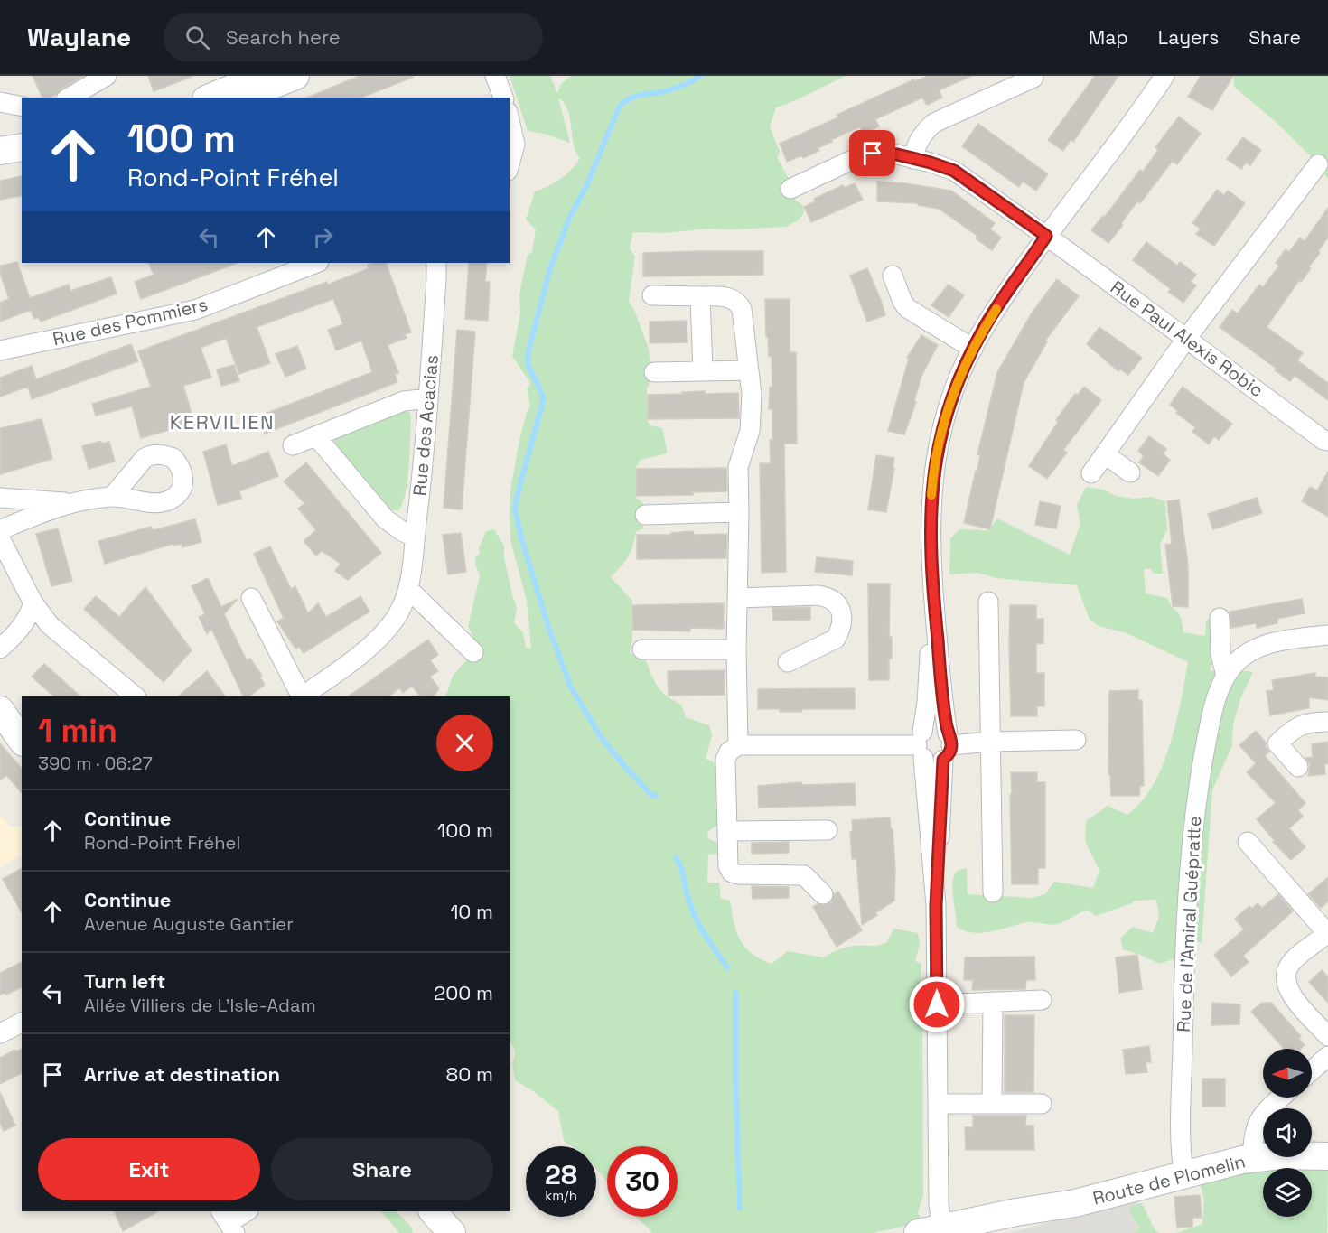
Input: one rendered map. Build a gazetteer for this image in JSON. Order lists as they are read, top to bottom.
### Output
{
  "streets": {
    "street": [
      "Rue des Pommiers",
      "Rue Paul Alexis Robic",
      "Rue des Acacias",
      "Rue de l'Amiral Guépratte",
      "Route de Plomelin"
    ]
  },
  "crossings": [
    ["Rue de l'Amiral Guépratte", "Route de Plomelin"]
  ],
  "districts": ["KERVILIEN"],
  "north": "left",
  "page": {
    "header": "Waylane",
    "search": "Search here",
    "nav": ["Map", "Layers", "Share"],
    "turn": ["100 m", "Rond-Point Fréhel"],
    "heading": ["1 min", "390 m · 06:27"],
    "list": [
      {
        "name": "Continue",
        "note": "Rond-Point Fréhel",
        "value": "100 m"
      },
      {
        "name": "Continue",
        "note": "Avenue Auguste Gantier",
        "value": "10 m"
      },
      {
        "name": "Turn left",
        "note": "Allée Villiers de L'Isle-Adam",
        "value": "200 m"
      },
      {
        "name": "Arrive at destination",
        "value": "80 m"
      }
    ],
    "buttons": ["Exit", "Share"],
    "speed": "28 km/h",
    "limit": "30"
  }
}
